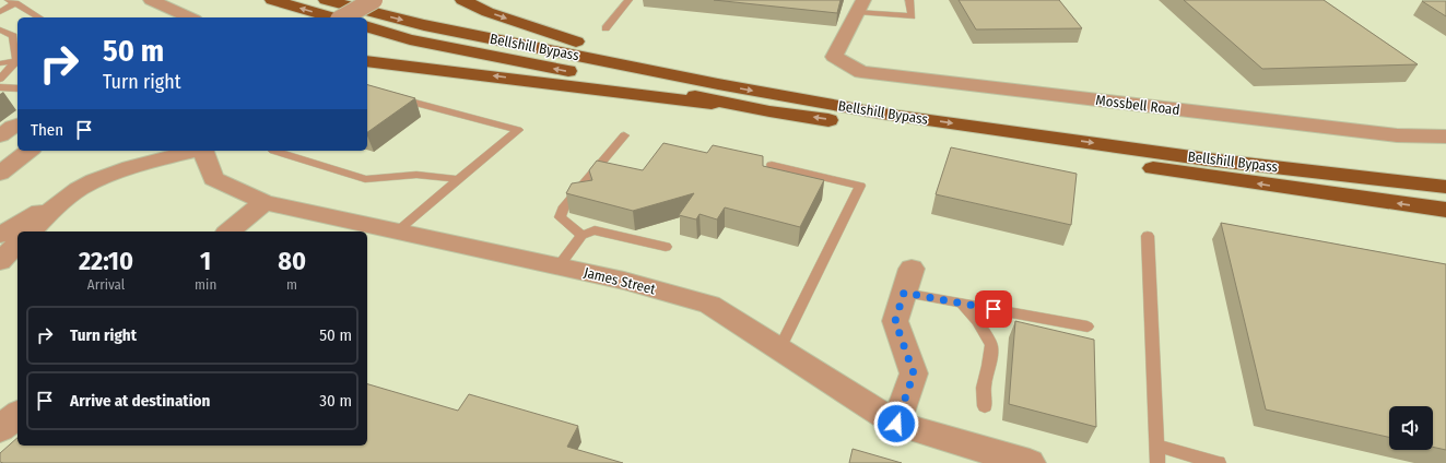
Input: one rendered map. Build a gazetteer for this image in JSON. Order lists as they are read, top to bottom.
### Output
{
  "streets": {
    "highway": ["Bellshill Bypass"],
    "street": ["Mossbell Road", "James Street"]
  },
  "page": {
    "turn": ["50 m", "Turn right"],
    "then": "Then",
    "eta": [
      "22:10",
      "Arrival",
      "1",
      "min",
      "80",
      "m"
    ],
    "list": [
      {
        "name": "Turn right",
        "value": "50 m"
      },
      {
        "name": "Arrive at destination",
        "value": "30 m"
      }
    ]
  }
}
